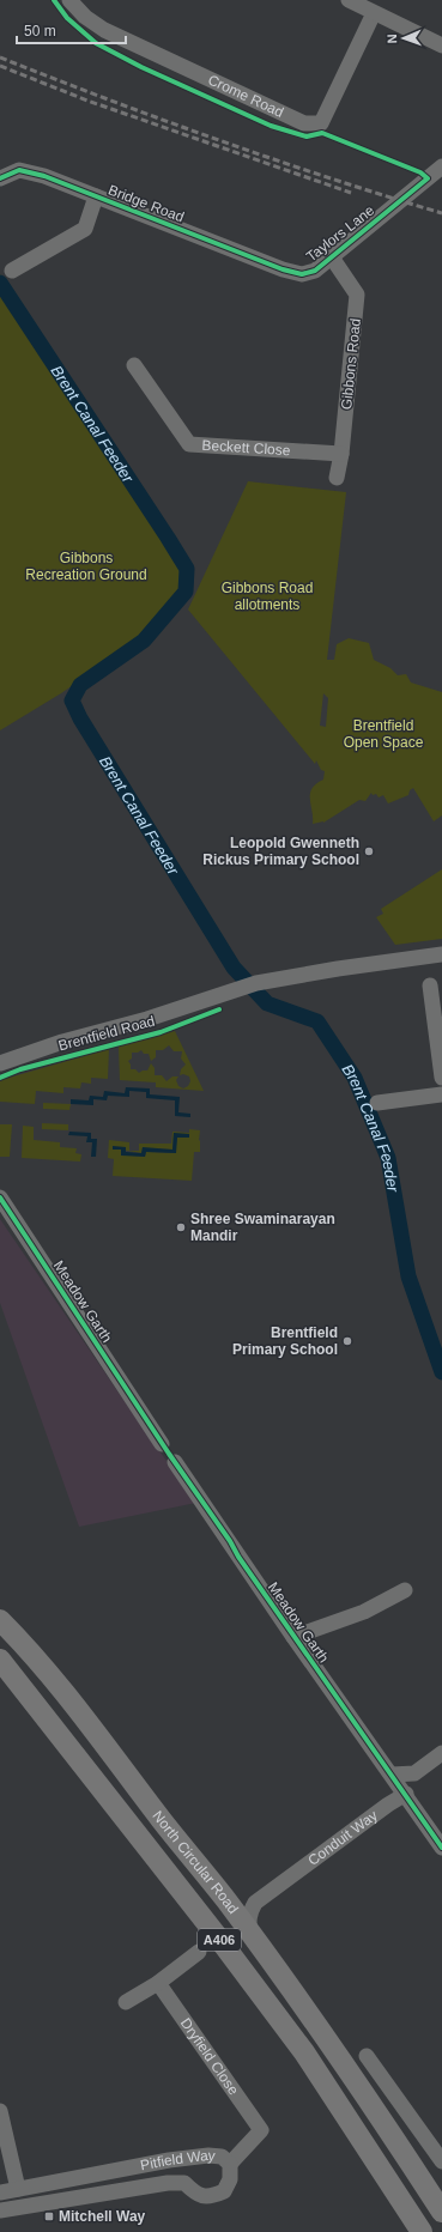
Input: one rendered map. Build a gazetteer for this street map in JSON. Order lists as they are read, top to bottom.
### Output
{
  "streets": {
    "highway": ["North Circular Road", "A406"],
    "street": [
      "Crome Road",
      "Bridge Road",
      "Taylors Lane",
      "Gibbons Road",
      "Beckett Close",
      "Brentfield Road",
      "Meadow Garth",
      "Conduit Way",
      "Dryfield Close",
      "Pitfield Way"
    ]
  },
  "crossings": [
    ["Bridge Road", "Taylors Lane"],
    ["Taylors Lane", "Gibbons Road"],
    ["Gibbons Road", "Beckett Close"],
    ["Meadow Garth", "Conduit Way"],
    ["Conduit Way", "North Circular Road"],
    ["Dryfield Close", "Pitfield Way"]
  ],
  "water": ["Brent Canal Feeder"],
  "parks": ["Gibbons Recreation Ground", "Gibbons Road allotments", "Brentfield Open Space"],
  "places": {
    "other": ["Leopold Gwenneth Rickus Primary School", "Shree Swaminarayan Mandir", "Brentfield Primary School"],
    "transit": ["Mitchell Way"]
  },
  "scale_bar": "50 m",
  "north": "left"
}
